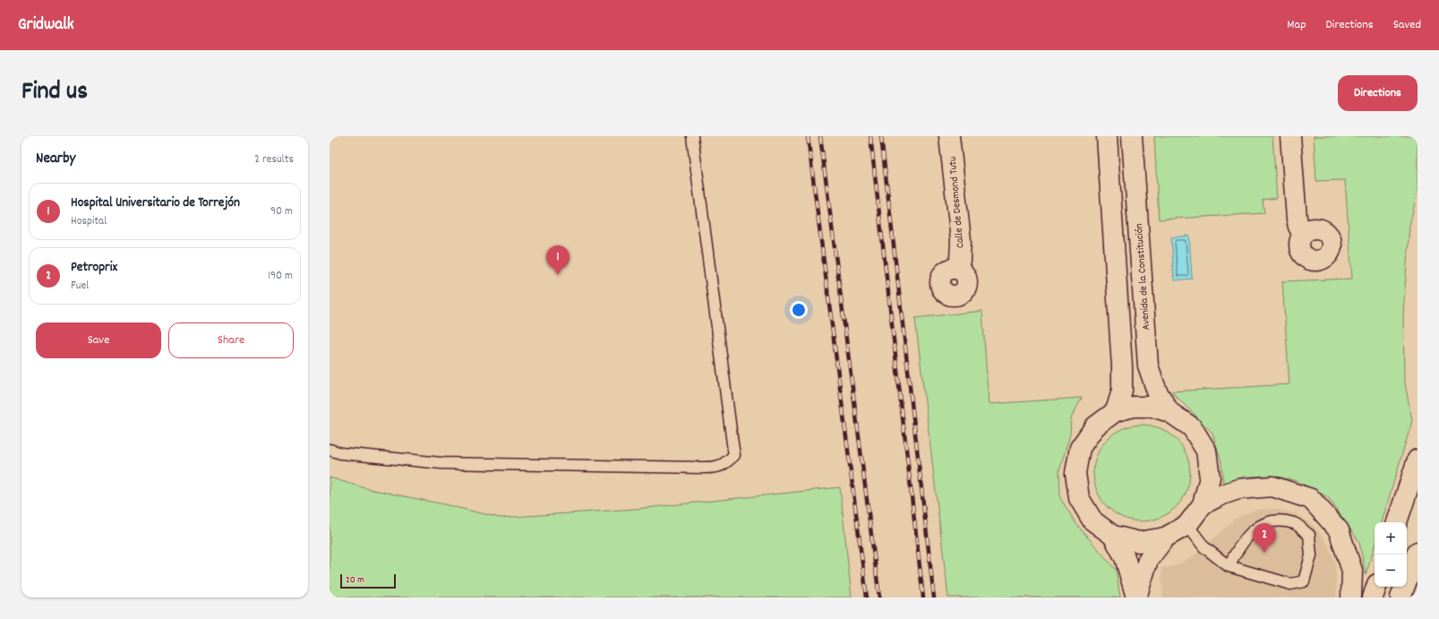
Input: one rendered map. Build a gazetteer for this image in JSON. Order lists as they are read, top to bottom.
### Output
{
  "streets": {
    "main road": ["Calle de Desmond Tutu", "Avenida de la Constitución"]
  },
  "scale_bar": "20 m",
  "page": {
    "header": "Gridwalk",
    "nav": ["Map", "Directions", "Saved"],
    "title": "Find us",
    "buttons": [
      "Directions",
      ["Save", "Share"]
    ],
    "heading": ["Nearby", "2 results"],
    "list": [
      {
        "mark": "1",
        "name": "Hospital Universitario de Torrejón",
        "note": "Hospital",
        "value": "90 m"
      },
      {
        "mark": "2",
        "name": "Petroprix",
        "note": "Fuel",
        "value": "190 m"
      }
    ],
    "pins": ["1", "2"],
    "map_buttons": ["+", "−"],
    "scale": "20 m"
  }
}
